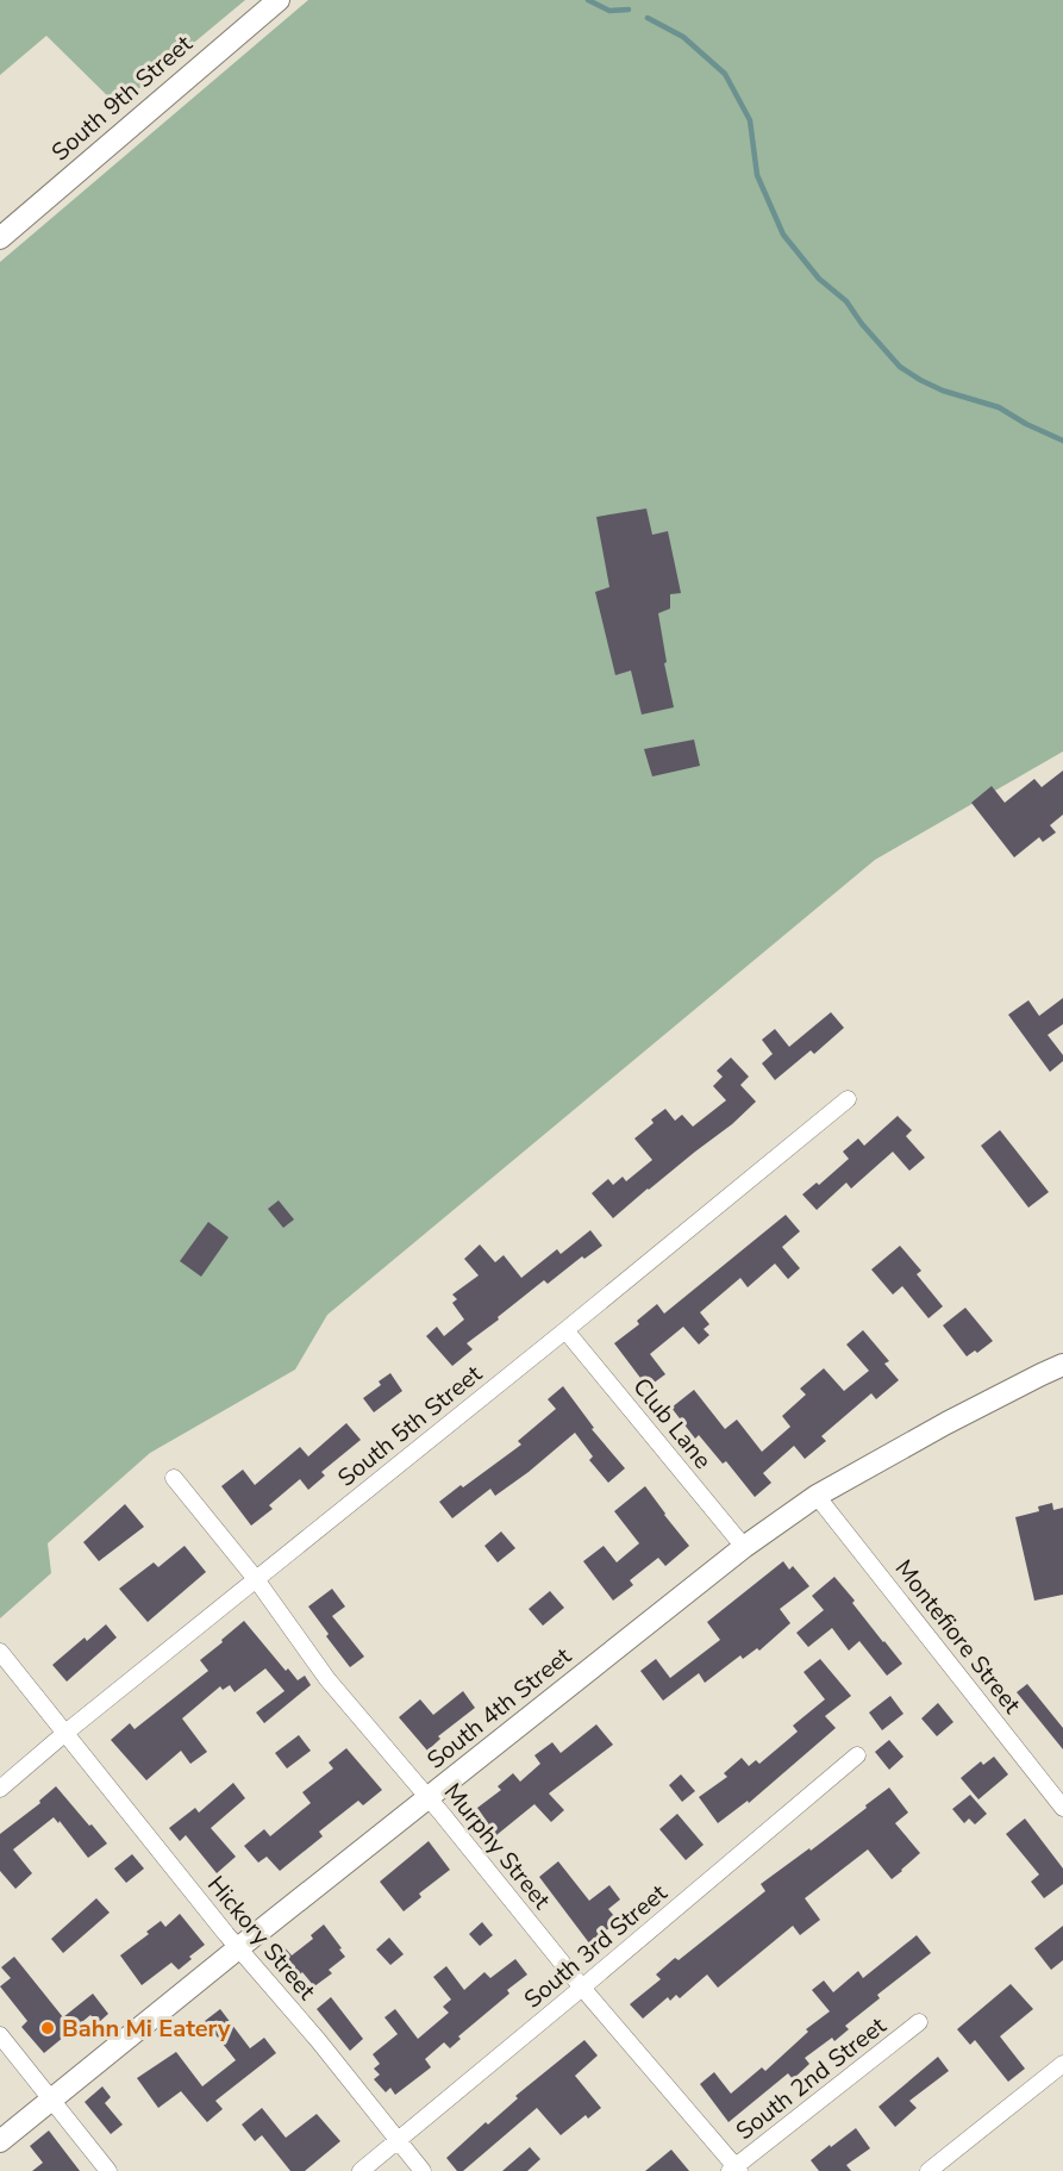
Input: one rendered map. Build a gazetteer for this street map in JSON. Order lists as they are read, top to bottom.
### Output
{
  "streets": {
    "main road": ["South 9th Street", "South 4th Street"],
    "street": [
      "Club Lane",
      "South 5th Street",
      "Montefiore Street",
      "Murphy Street",
      "Hickory Street",
      "South 3rd Street",
      "South 2nd Street"
    ]
  },
  "crossings": [
    ["Club Lane", "South 5th Street"],
    ["Club Lane", "South 4th Street"],
    ["South 5th Street", "Murphy Street"],
    ["South 5th Street", "Hickory Street"],
    ["Montefiore Street", "South 4th Street"],
    ["South 4th Street", "Murphy Street"],
    ["South 4th Street", "Hickory Street"],
    ["Murphy Street", "South 3rd Street"],
    ["Murphy Street", "South 2nd Street"],
    ["Hickory Street", "South 3rd Street"]
  ],
  "places": ["Bahn Mi Eatery"]
}
